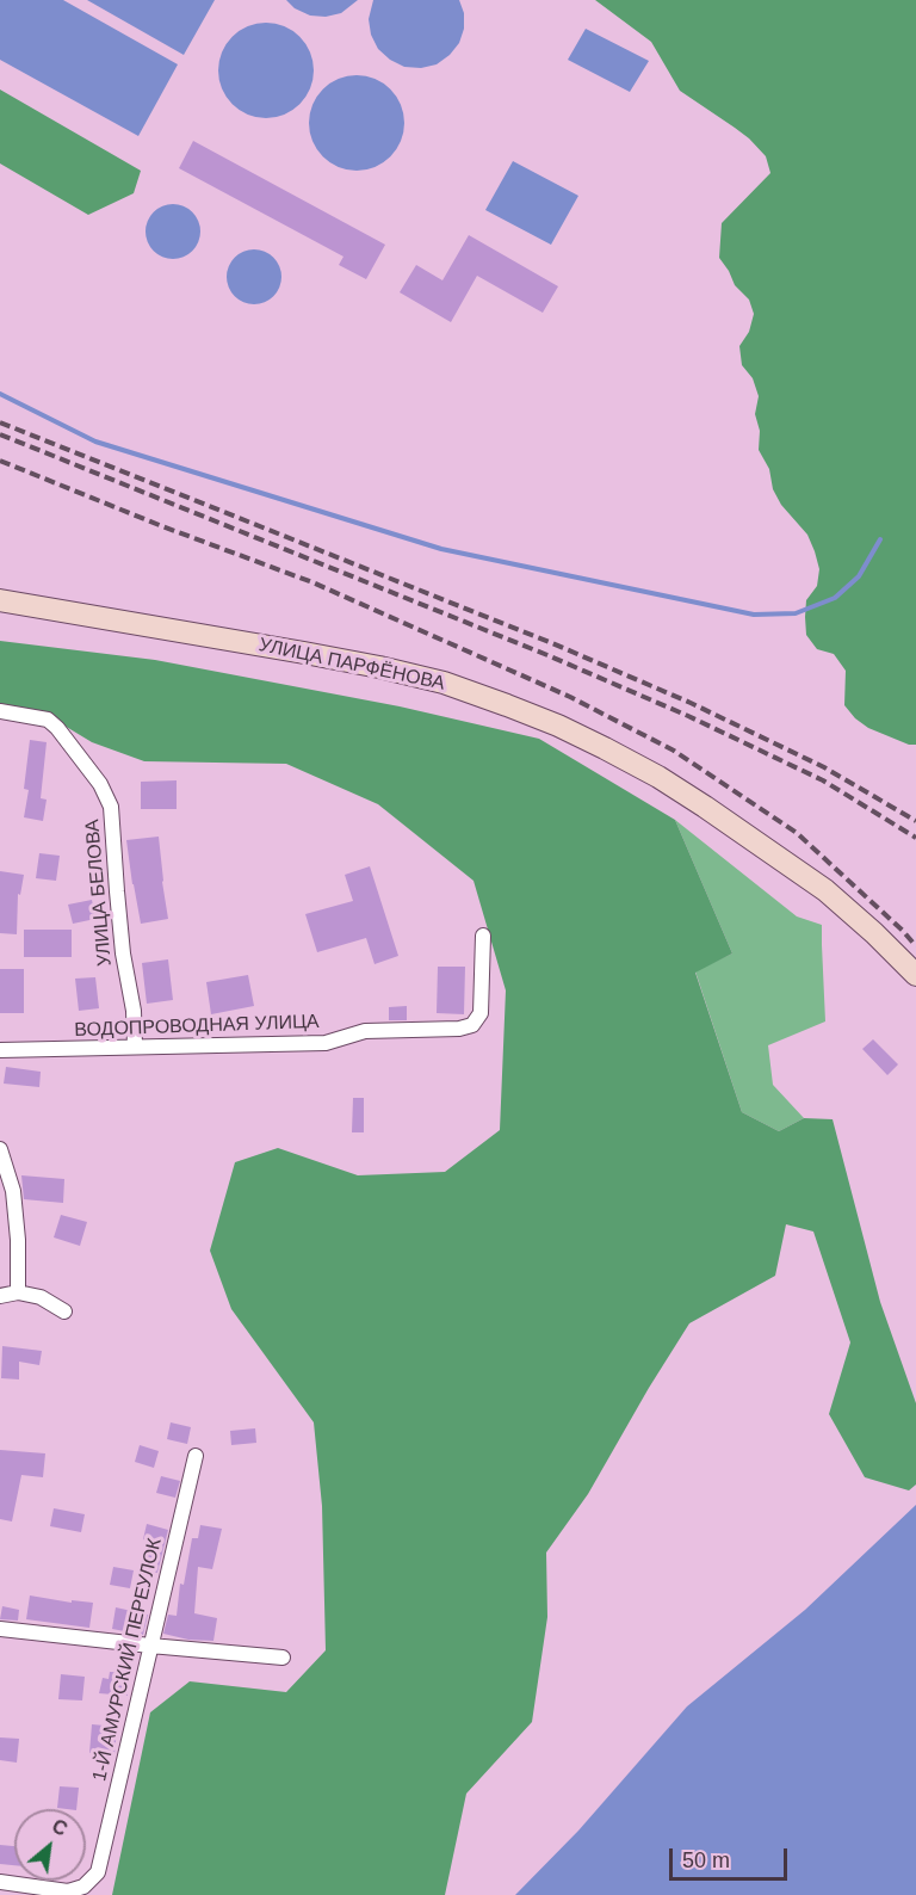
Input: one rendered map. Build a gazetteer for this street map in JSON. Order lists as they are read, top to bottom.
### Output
{
  "streets": {
    "main road": ["УЛИЦА ПАРФЁНОВА"],
    "street": ["УЛИЦА БЕЛОВА", "ВОДОПРОВОДНАЯ УЛИЦА", "1-Й АМУРСКИЙ ПЕРЕУЛОК"]
  },
  "crossings": [
    ["УЛИЦА БЕЛОВА", "ВОДОПРОВОДНАЯ УЛИЦА"]
  ],
  "scale_bar": "50 m",
  "north": "top right"
}
